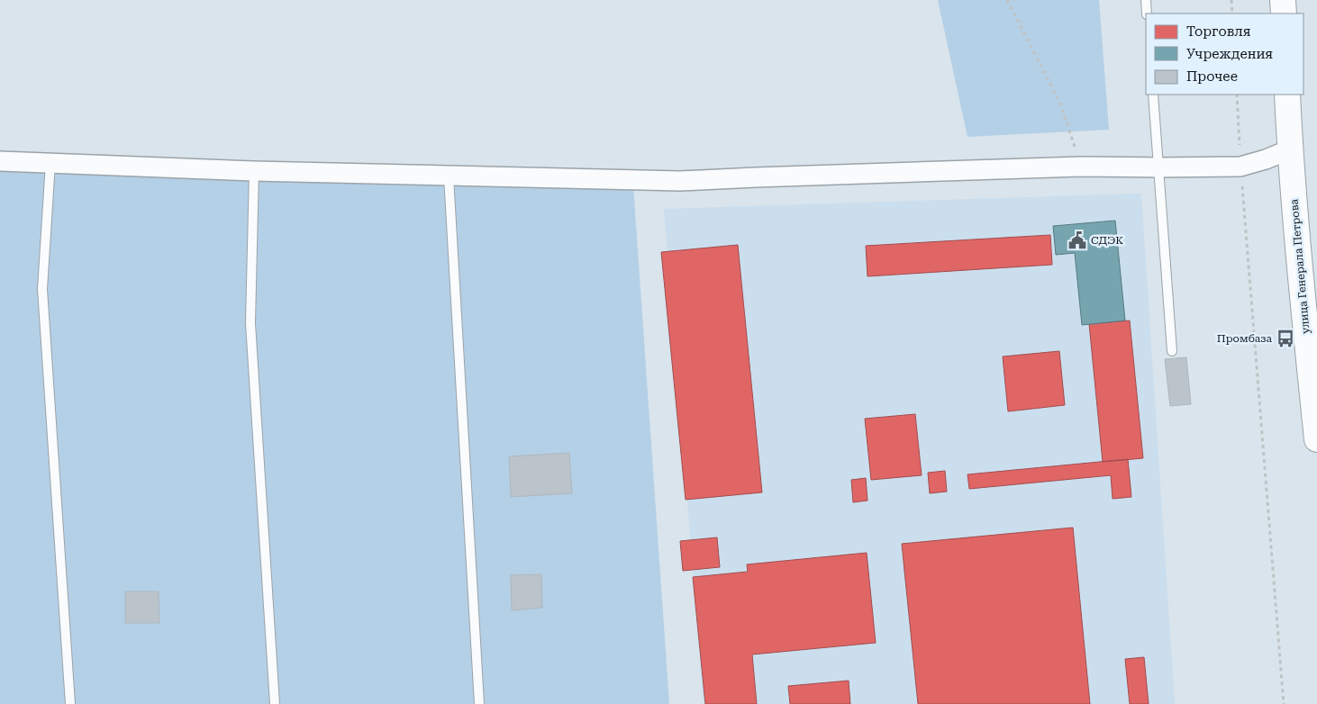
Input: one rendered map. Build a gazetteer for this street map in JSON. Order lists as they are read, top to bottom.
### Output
{
  "streets": {
    "main road": ["улица Генерала Петрова"]
  },
  "places": {
    "public building": ["СДЭК"],
    "bus stop": ["Промбаза"]
  },
  "legend": ["Торговля", "Учреждения", "Прочее"]
}
